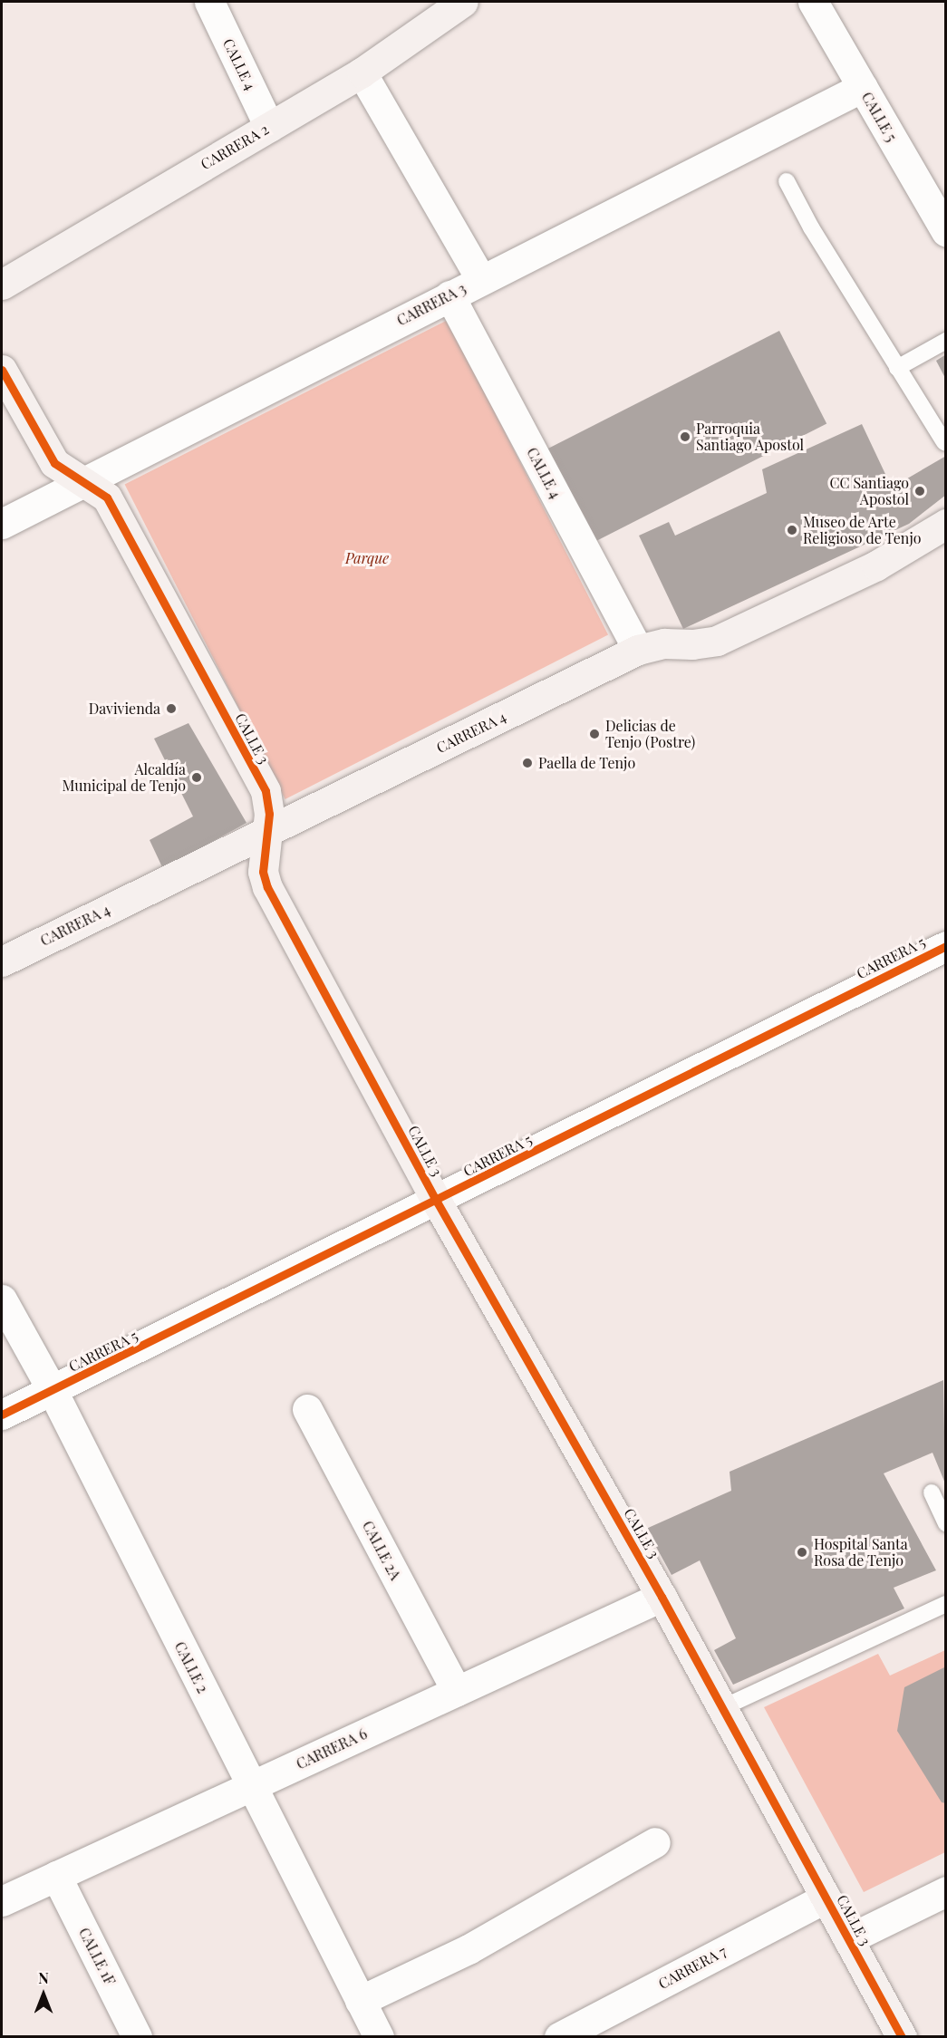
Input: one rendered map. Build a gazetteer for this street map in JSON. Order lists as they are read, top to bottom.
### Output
{
  "streets": {
    "street": [
      "CALLE 4",
      "CALLE 5",
      "CARRERA 2",
      "CARRERA 3",
      "CARRERA 4",
      "CALLE 3",
      "CARRERA 5",
      "CALLE 2A",
      "CALLE 2",
      "CARRERA 6",
      "CALLE 1F",
      "CARRERA 7"
    ]
  },
  "crossings": [
    ["CALLE 4", "CARRERA 2"],
    ["CALLE 4", "CARRERA 3"],
    ["CALLE 4", "CARRERA 4"],
    ["CALLE 5", "CARRERA 3"],
    ["CARRERA 3", "CALLE 3"],
    ["CARRERA 4", "CALLE 3"],
    ["CALLE 3", "CARRERA 5"],
    ["CALLE 3", "CARRERA 6"],
    ["CALLE 3", "CARRERA 7"],
    ["CARRERA 5", "CALLE 2"],
    ["CALLE 2A", "CARRERA 6"],
    ["CALLE 2", "CARRERA 6"],
    ["CARRERA 6", "CALLE 1F"]
  ],
  "parks": ["Parque"],
  "places": [
    "Parroquia Santiago Apostol",
    "CC Santiago Apostol",
    "Museo de Arte Religioso de Tenjo",
    "Davivienda",
    "Delicias de Tenjo (Postre)",
    "Paella de Tenjo",
    "Alcaldía Municipal de Tenjo",
    "Hospital Santa Rosa de Tenjo"
  ],
  "north": "top"
}
